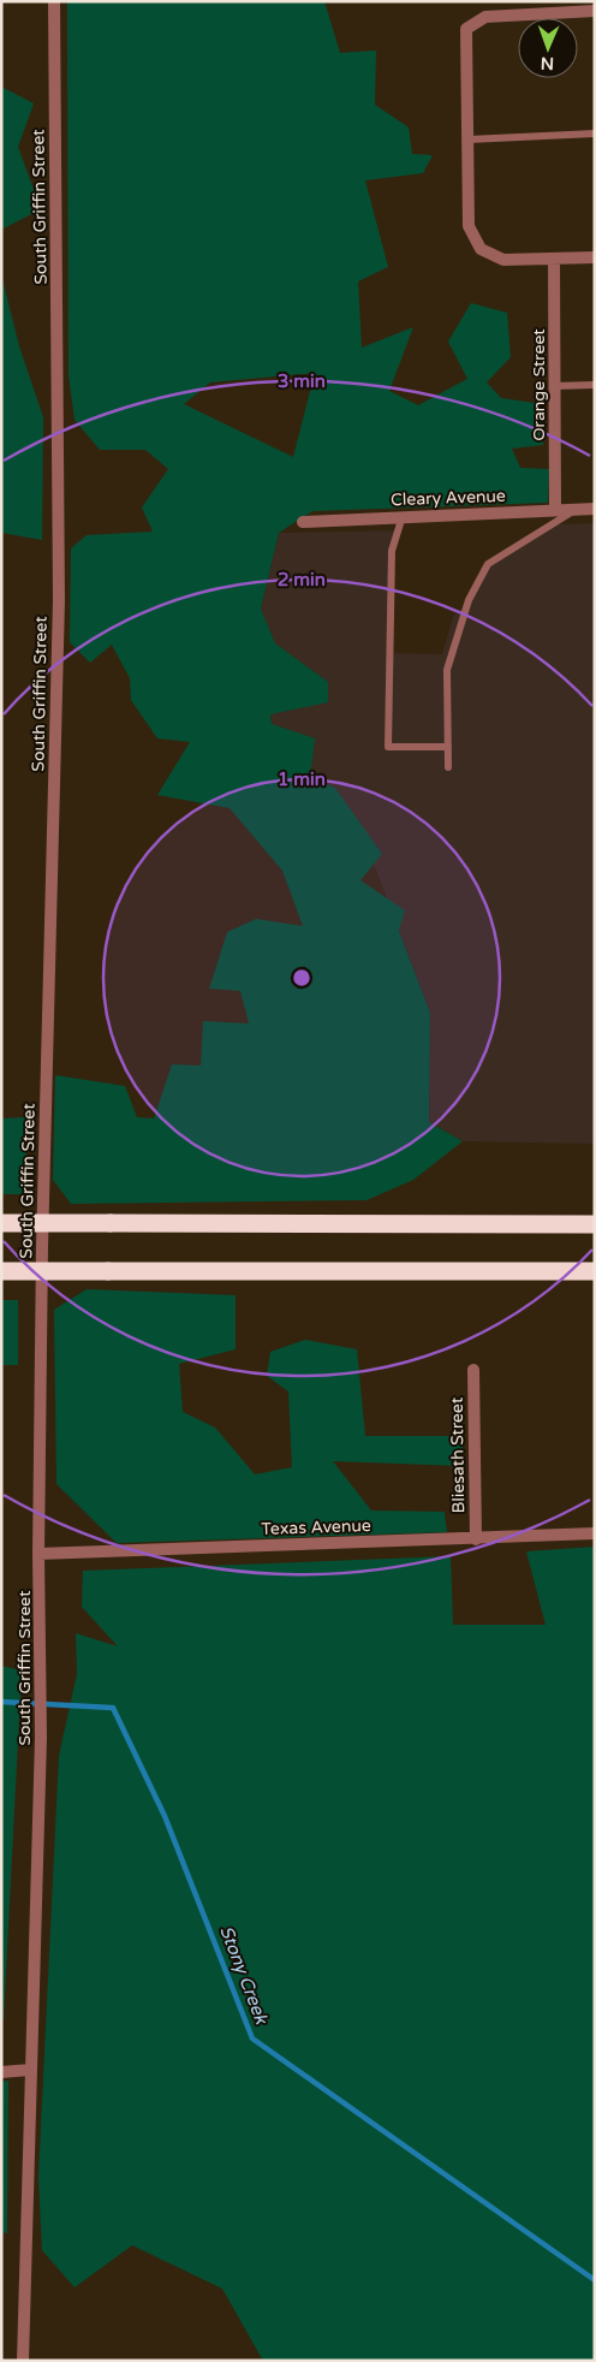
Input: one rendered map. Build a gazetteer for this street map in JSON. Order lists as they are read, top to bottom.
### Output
{
  "streets": {
    "street": [
      "South Griffin Street",
      "Orange Street",
      "Cleary Avenue",
      "Bliesath Street",
      "Texas Avenue"
    ]
  },
  "crossings": [
    ["South Griffin Street", "Texas Avenue"],
    ["Orange Street", "Cleary Avenue"],
    ["Bliesath Street", "Texas Avenue"]
  ],
  "water": ["Stony Creek"],
  "north": "bottom",
  "rings": ["3 min", "2 min", "1 min"]
}
